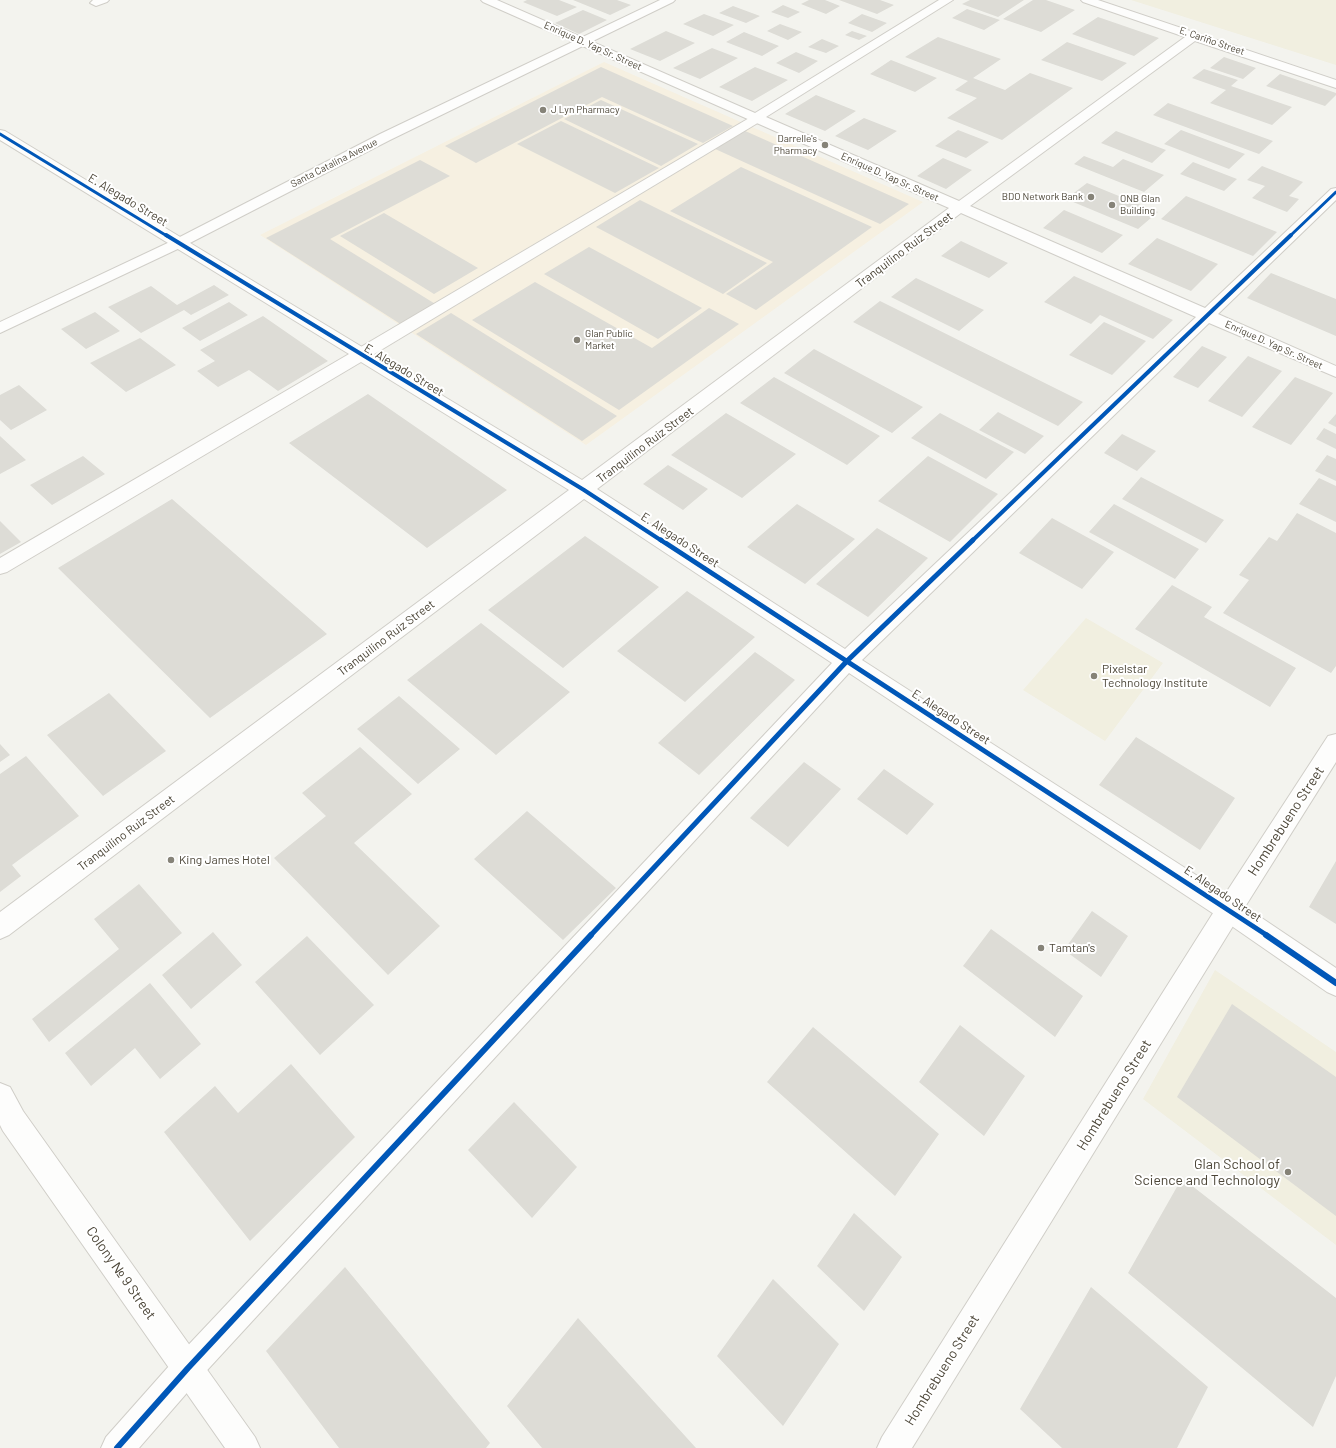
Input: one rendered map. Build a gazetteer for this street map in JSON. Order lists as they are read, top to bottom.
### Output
{
  "streets": {
    "street": [
      "E. Cariño Street",
      "Enrique D. Yap Sr. Street",
      "Santa Catalina Avenue",
      "E. Alegado Street",
      "Tranquilino Ruiz Street",
      "Hombrebueno Street",
      "Colony № 9 Street"
    ]
  },
  "crossings": [
    ["E. Cariño Street", "Tranquilino Ruiz Street"],
    ["Enrique D. Yap Sr. Street", "Santa Catalina Avenue"],
    ["Enrique D. Yap Sr. Street", "Tranquilino Ruiz Street"],
    ["Santa Catalina Avenue", "E. Alegado Street"],
    ["E. Alegado Street", "Tranquilino Ruiz Street"],
    ["E. Alegado Street", "Hombrebueno Street"]
  ],
  "places": [
    "J Lyn Pharmacy",
    "Darrelle's Pharmacy",
    "BDO Network Bank",
    "ONB Glan Building",
    "Glan Public Market",
    "Pixelstar Technology Institute",
    "King James Hotel",
    "Tamtan's",
    "Glan School of Science and Technology"
  ]
}
